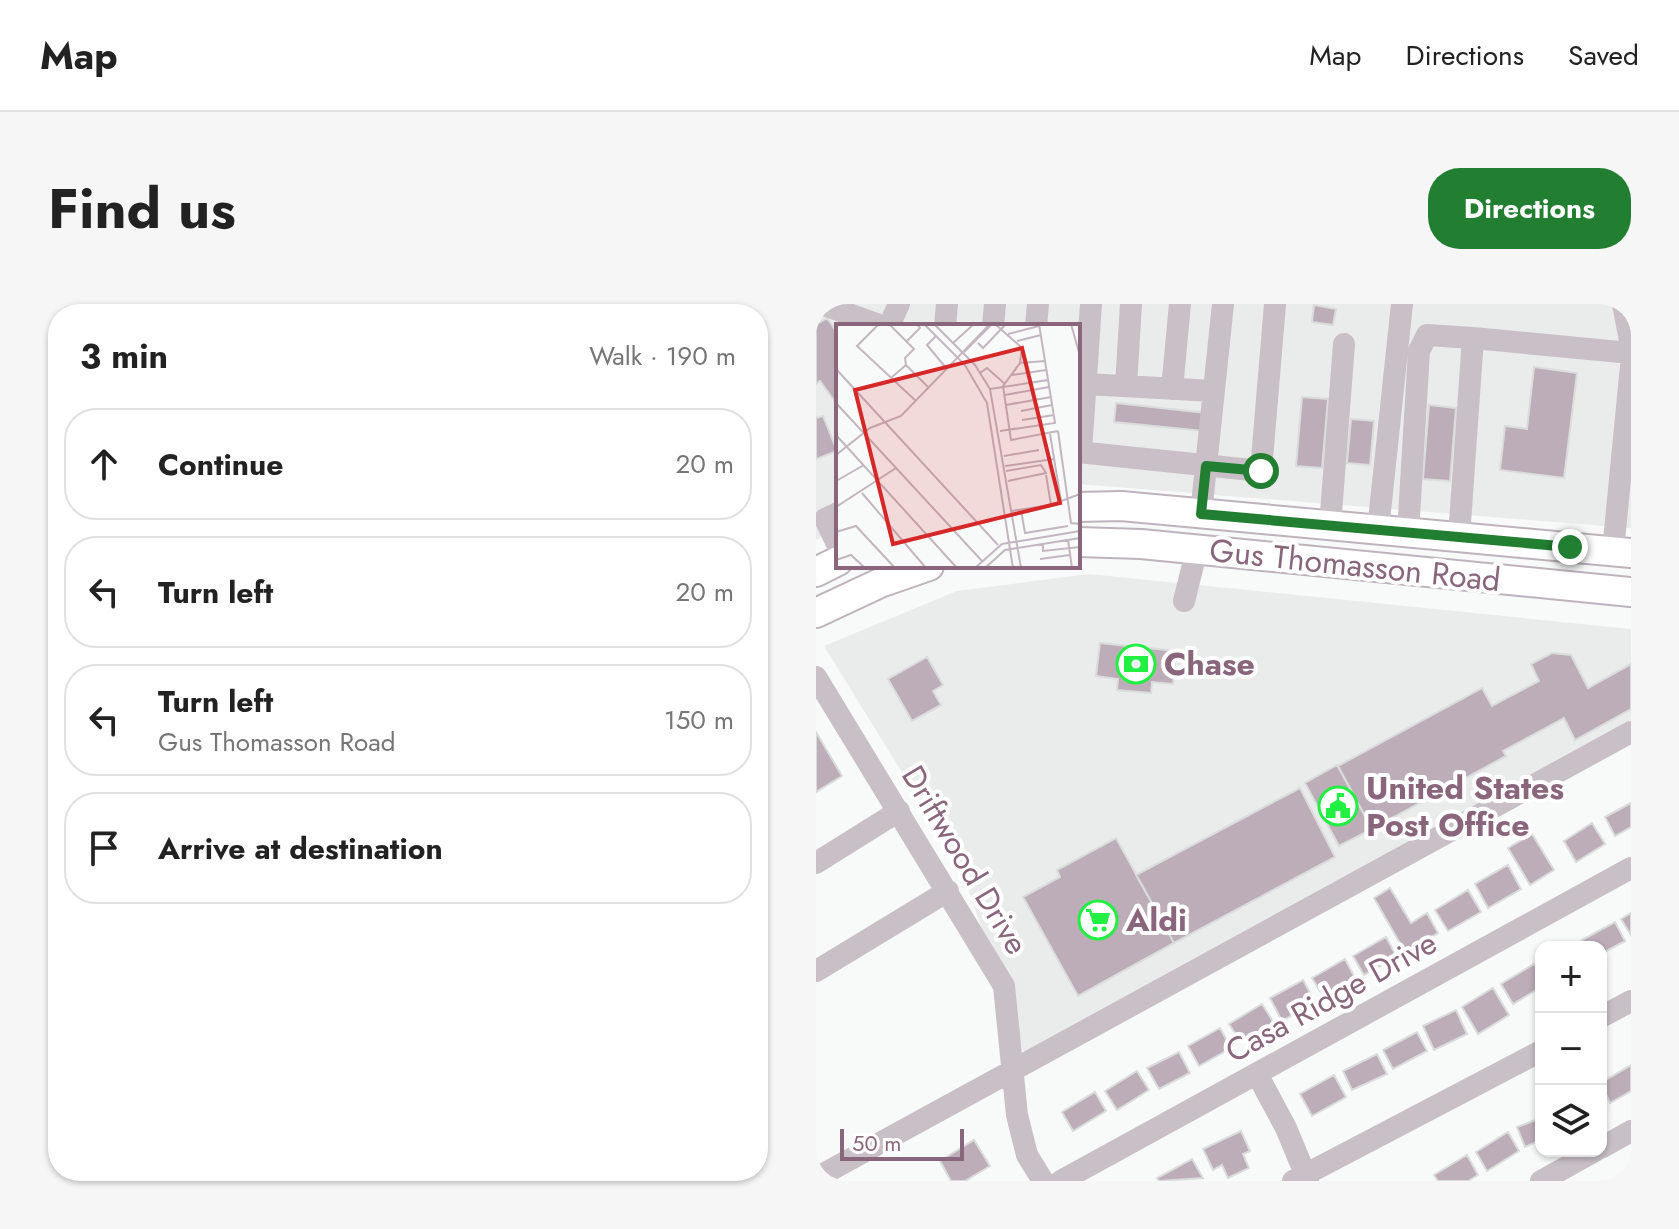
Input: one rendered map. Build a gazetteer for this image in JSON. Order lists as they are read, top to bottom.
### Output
{
  "streets": {
    "main road": ["Gus Thomasson Road"],
    "street": ["Driftwood Drive", "Casa Ridge Drive"]
  },
  "places": {
    "bank": ["Chase"],
    "public building": ["United States Post Office"],
    "supermarket": ["Aldi"]
  },
  "scale_bar": "50 m",
  "page": {
    "header": "Map",
    "nav": ["Map", "Directions", "Saved"],
    "title": "Find us",
    "buttons": "Directions",
    "heading": ["3 min", "Walk · 190 m"],
    "list": [
      ["Continue", "20 m"],
      ["Turn left", "20 m"],
      ["Turn left", "Gus Thomasson Road", "150 m"],
      "Arrive at destination"
    ],
    "map_buttons": ["+", "−"],
    "scale": "50 m"
  }
}
